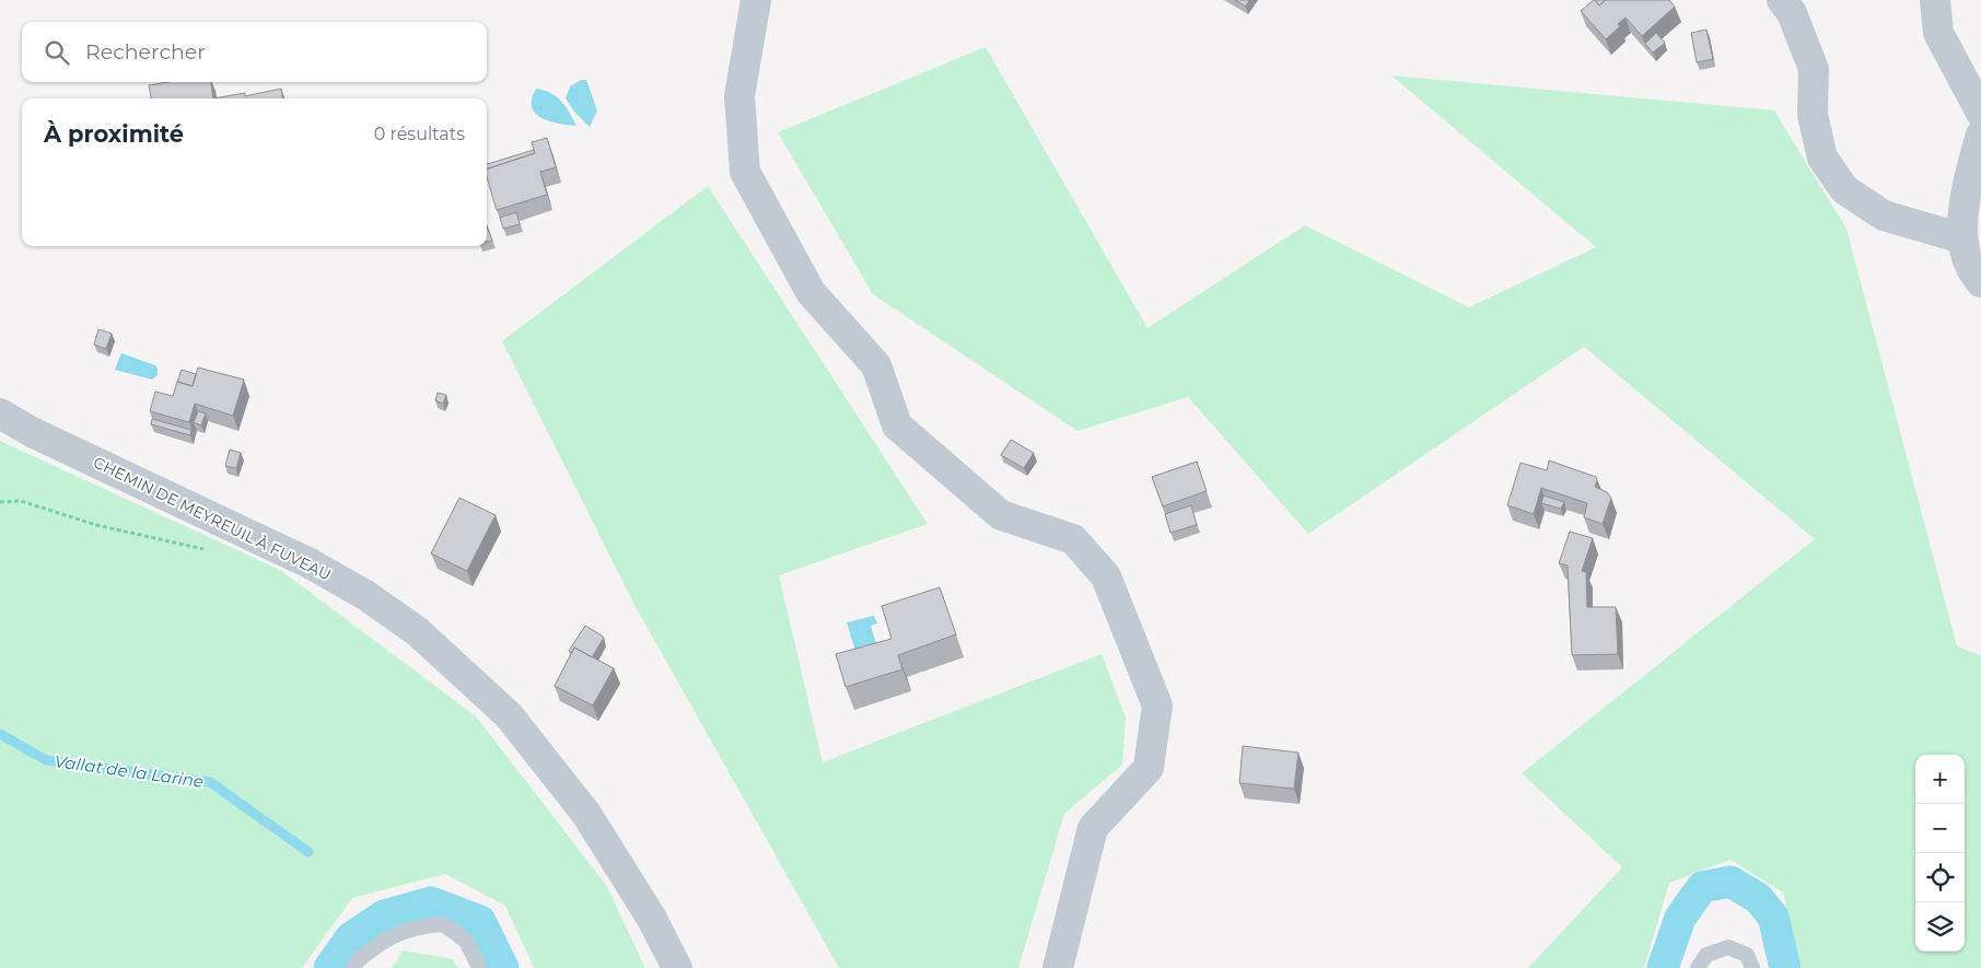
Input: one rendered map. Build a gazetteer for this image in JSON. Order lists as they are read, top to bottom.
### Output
{
  "streets": {
    "street": ["CHEMIN DE MEYREUIL À FUVEAU"]
  },
  "water": ["Vallat de la Larine"],
  "page": {
    "search": "Rechercher",
    "heading": ["À proximité", "0 résultats"],
    "map_buttons": ["+", "−"]
  }
}
